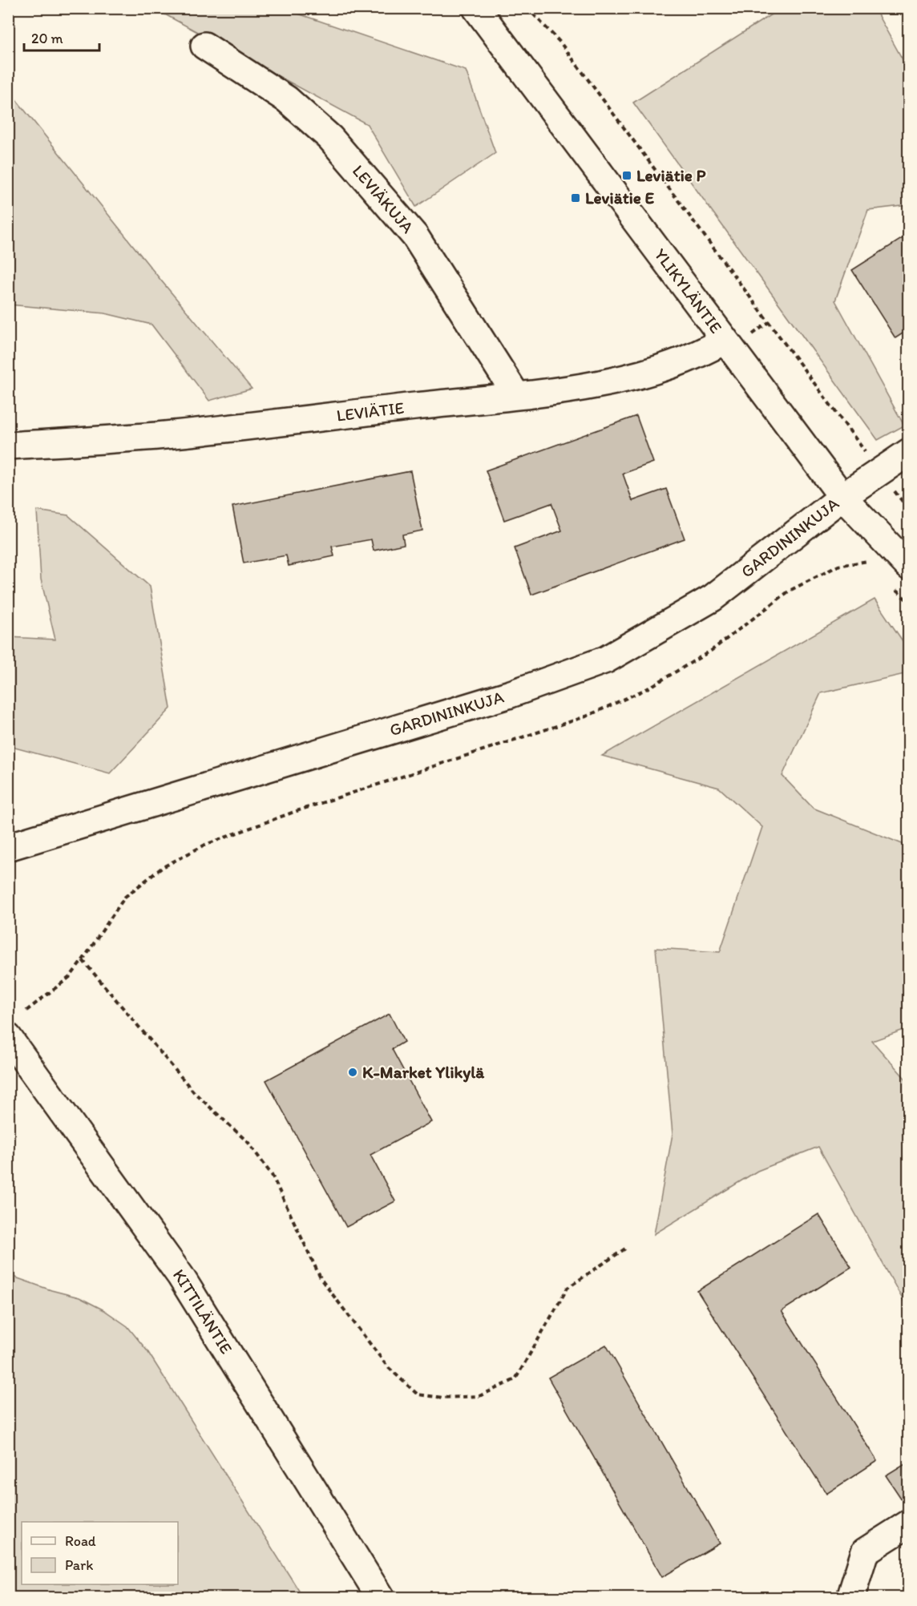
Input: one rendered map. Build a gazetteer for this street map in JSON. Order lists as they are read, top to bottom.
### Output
{
  "streets": {
    "street": [
      "LEVIÄKUJA",
      "YLIKYLÄNTIE",
      "LEVIÄTIE",
      "GARDININKUJA",
      "KITTILÄNTIE"
    ]
  },
  "crossings": [
    ["LEVIÄKUJA", "LEVIÄTIE"],
    ["YLIKYLÄNTIE", "LEVIÄTIE"],
    ["YLIKYLÄNTIE", "GARDININKUJA"]
  ],
  "places": {
    "transit": ["Leviätie P", "Leviätie E"],
    "other": ["K-Market Ylikylä"]
  },
  "legend": ["Road", "Park"],
  "scale_bar": "20 m"
}
